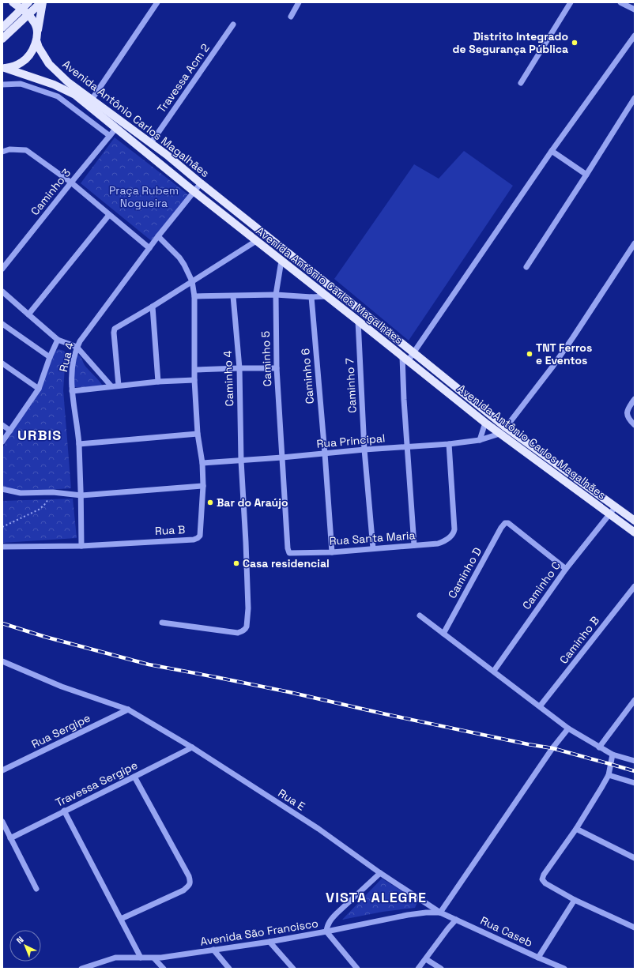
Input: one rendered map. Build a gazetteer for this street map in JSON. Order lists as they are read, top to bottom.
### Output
{
  "streets": {
    "main road": ["Avenida Antônio Carlos Magalhães"],
    "street": [
      "Travessa Acm 2",
      "Caminho 3",
      "Rua 4",
      "Caminho 5",
      "Caminho 6",
      "Caminho 4",
      "Caminho 7",
      "Rua Principal",
      "Rua B",
      "Rua Santa Maria",
      "Caminho D",
      "Caminho C",
      "Caminho B",
      "Rua Sergipe",
      "Travessa Sergipe",
      "Rua E",
      "Rua Caseb",
      "Avenida São Francisco"
    ]
  },
  "crossings": [
    ["Travessa Acm 2", "Avenida Antônio Carlos Magalhães"],
    ["Avenida Antônio Carlos Magalhães", "Caminho 3"],
    ["Avenida Antônio Carlos Magalhães", "Rua 4"],
    ["Avenida Antônio Carlos Magalhães", "Caminho 5"],
    ["Avenida Antônio Carlos Magalhães", "Caminho 7"],
    ["Avenida Antônio Carlos Magalhães", "Rua Principal"],
    ["Avenida Antônio Carlos Magalhães", "Caminho C"],
    ["Rua 4", "Rua B"],
    ["Caminho 5", "Rua Principal"],
    ["Caminho 5", "Rua Santa Maria"],
    ["Caminho 6", "Rua Principal"],
    ["Caminho 4", "Rua Principal"],
    ["Caminho 7", "Rua Principal"],
    ["Rua Principal", "Rua B"],
    ["Rua Principal", "Rua Santa Maria"],
    ["Caminho D", "Caminho C"],
    ["Rua Sergipe", "Rua E"],
    ["Travessa Sergipe", "Rua E"],
    ["Rua E", "Rua Caseb"],
    ["Rua E", "Avenida São Francisco"],
    ["Rua Caseb", "Avenida São Francisco"]
  ],
  "districts": ["URBIS", "VISTA ALEGRE"],
  "parks": ["Praça Rubem Nogueira"],
  "places": [
    "Distrito Integrado de Segurança Pública",
    "TNT Ferros e Eventos",
    "Bar do Araújo",
    "Casa residencial"
  ],
  "north": "top left"
}
